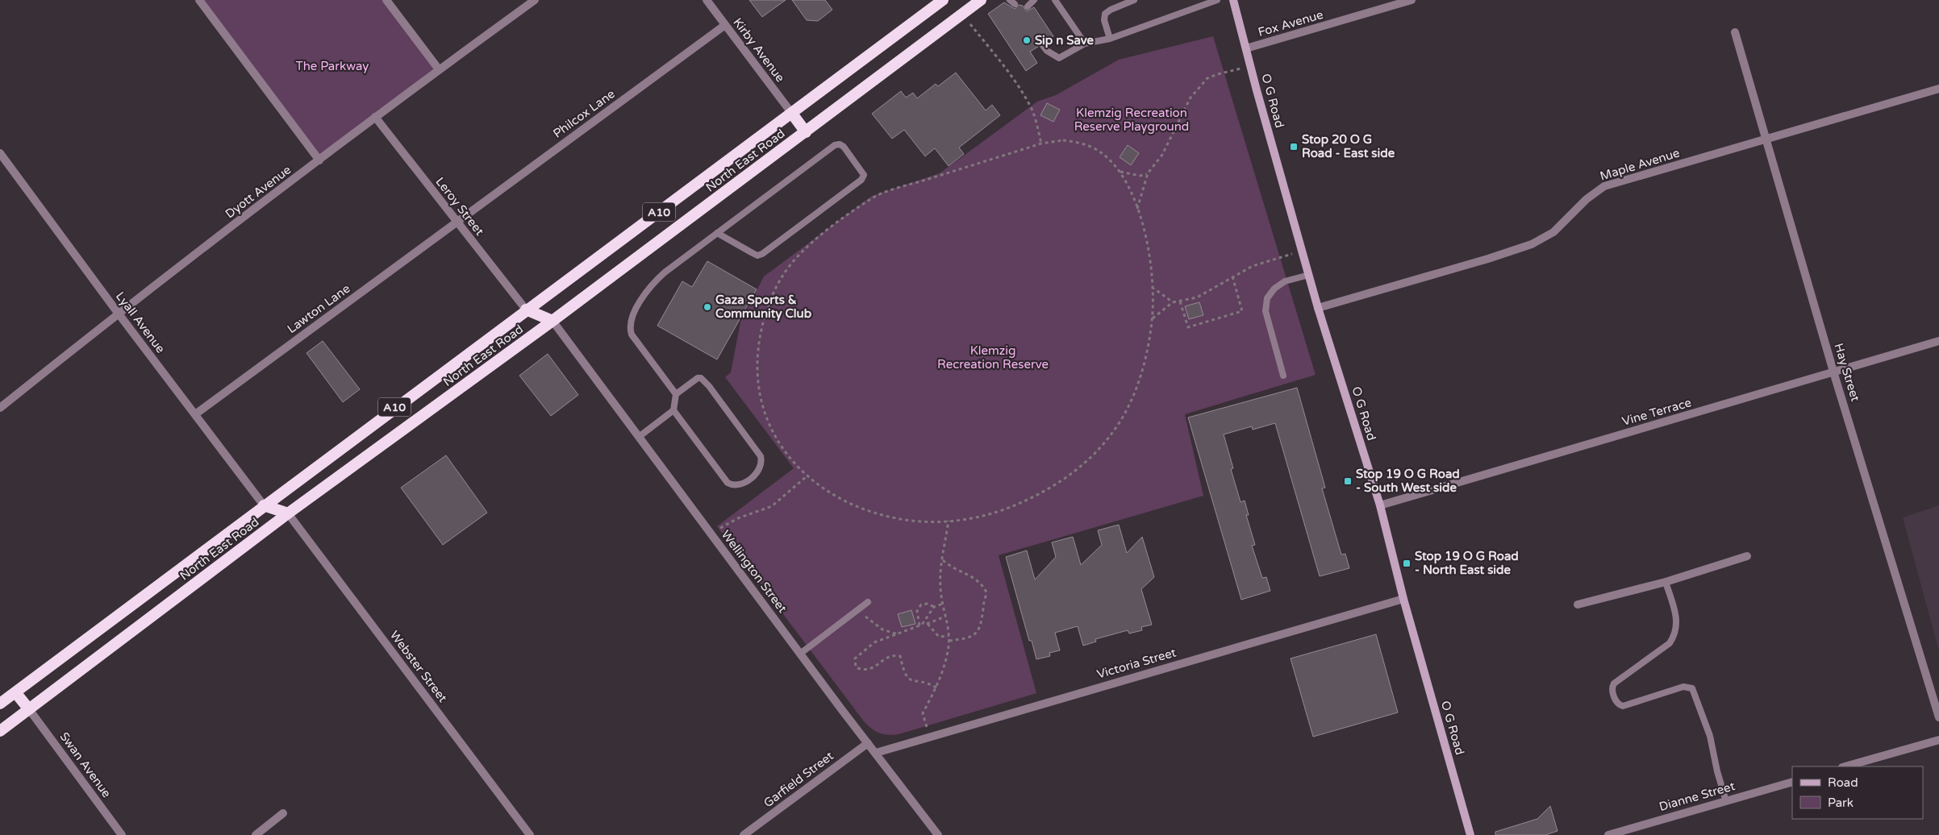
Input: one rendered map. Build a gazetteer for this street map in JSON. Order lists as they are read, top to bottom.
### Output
{
  "streets": {
    "highway": ["North East Road", "A10"],
    "main road": ["O G Road"],
    "street": [
      "Fox Avenue",
      "Kirby Avenue",
      "Philcox Lane",
      "Maple Avenue",
      "Dyott Avenue",
      "Leroy Street",
      "Lawton Lane",
      "Lyall Avenue",
      "Hay Street",
      "Vine Terrace",
      "Wellington Street",
      "Victoria Street",
      "Webster Street",
      "Swan Avenue",
      "Garfield Street",
      "Dianne Street"
    ]
  },
  "crossings": [
    ["Fox Avenue", "O G Road"],
    ["Kirby Avenue", "Philcox Lane"],
    ["Kirby Avenue", "North East Road"],
    ["O G Road", "Maple Avenue"],
    ["O G Road", "Vine Terrace"],
    ["O G Road", "Victoria Street"],
    ["Philcox Lane", "Leroy Street"],
    ["Philcox Lane", "Lawton Lane"],
    ["North East Road", "Leroy Street"],
    ["North East Road", "Lyall Avenue"],
    ["North East Road", "Wellington Street"],
    ["North East Road", "Webster Street"],
    ["North East Road", "Swan Avenue"],
    ["Maple Avenue", "Hay Street"],
    ["Dyott Avenue", "Leroy Street"],
    ["Dyott Avenue", "Lyall Avenue"],
    ["Leroy Street", "Lawton Lane"],
    ["Lawton Lane", "Lyall Avenue"],
    ["Hay Street", "Vine Terrace"],
    ["Wellington Street", "Victoria Street"],
    ["Wellington Street", "Garfield Street"]
  ],
  "parks": ["The Parkway", "Klemzig Recreation Reserve Playground", "Klemzig Recreation Reserve"],
  "places": {
    "other": ["Sip n Save", "Gaza Sports & Community Club"],
    "transit": ["Stop 20 O G Road - East side", "Stop 19 O G Road - South West side", "Stop 19 O G Road - North East side"]
  },
  "legend": ["Road", "Park"]
}
